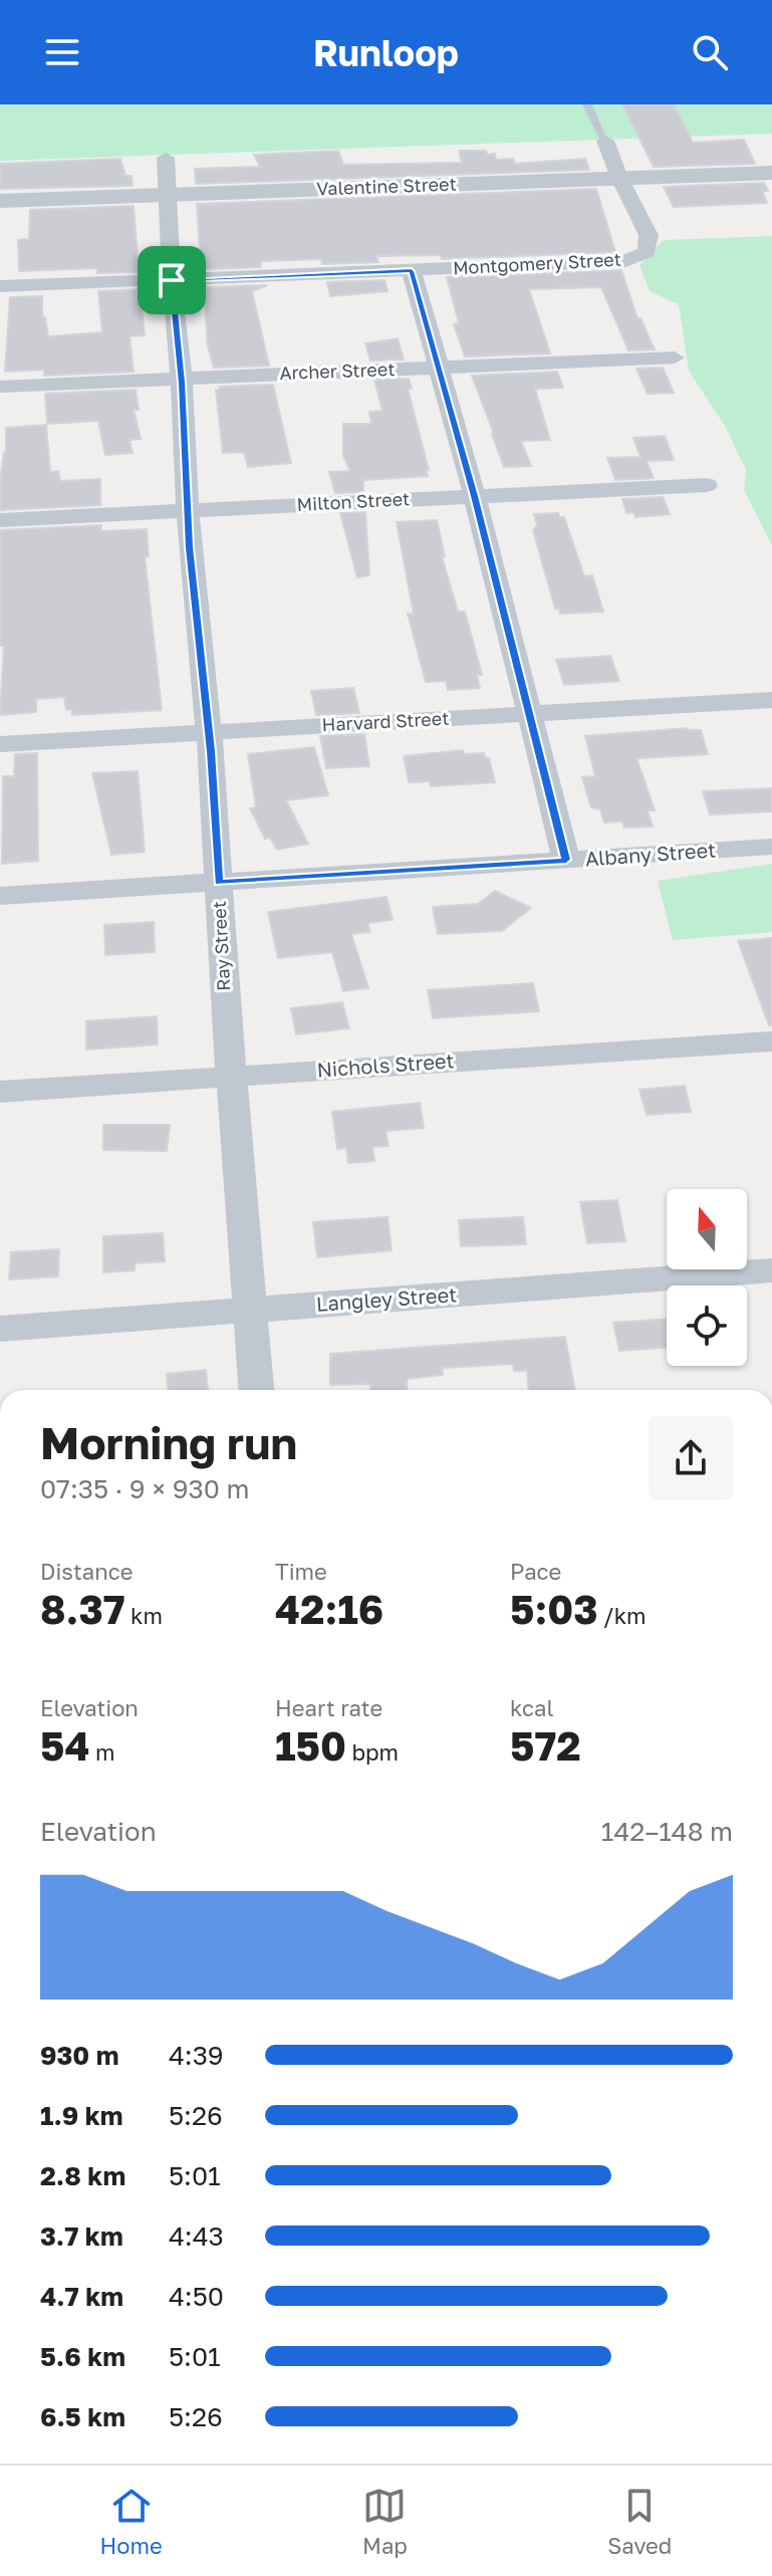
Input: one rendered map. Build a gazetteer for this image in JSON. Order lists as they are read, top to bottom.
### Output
{
  "streets": {
    "street": [
      "Valentine Street",
      "Montgomery Street",
      "Archer Street",
      "Milton Street",
      "Harvard Street",
      "Albany Street",
      "Ray Street",
      "Nichols Street",
      "Langley Street"
    ]
  },
  "crossings": [
    ["Valentine Street", "Montgomery Street"],
    ["Valentine Street", "Ray Street"],
    ["Montgomery Street", "Ray Street"],
    ["Archer Street", "Ray Street"],
    ["Milton Street", "Ray Street"],
    ["Harvard Street", "Ray Street"],
    ["Albany Street", "Ray Street"],
    ["Ray Street", "Nichols Street"],
    ["Ray Street", "Langley Street"]
  ],
  "north": "top",
  "page": {
    "header": "Runloop",
    "heading": ["Morning run", "07:35 · 9 × 930 m"],
    "stats": [
      ["Distance", "8.37 km"],
      ["Time", "42:16"],
      ["Pace", "5:03 /km"],
      ["Elevation", "54 m"],
      ["Heart rate", "150 bpm"],
      ["kcal", "572"]
    ],
    "chart": ["Elevation", "142–148 m"],
    "list": [
      {
        "name": "930 m",
        "note": "4:39"
      },
      {
        "name": "1.9 km",
        "note": "5:26"
      },
      {
        "name": "2.8 km",
        "note": "5:01"
      },
      {
        "name": "3.7 km",
        "note": "4:43"
      },
      {
        "name": "4.7 km",
        "note": "4:50"
      },
      {
        "name": "5.6 km",
        "note": "5:01"
      },
      {
        "name": "6.5 km",
        "note": "5:26"
      }
    ],
    "tabs": ["Home", "Map", "Saved"]
  }
}
